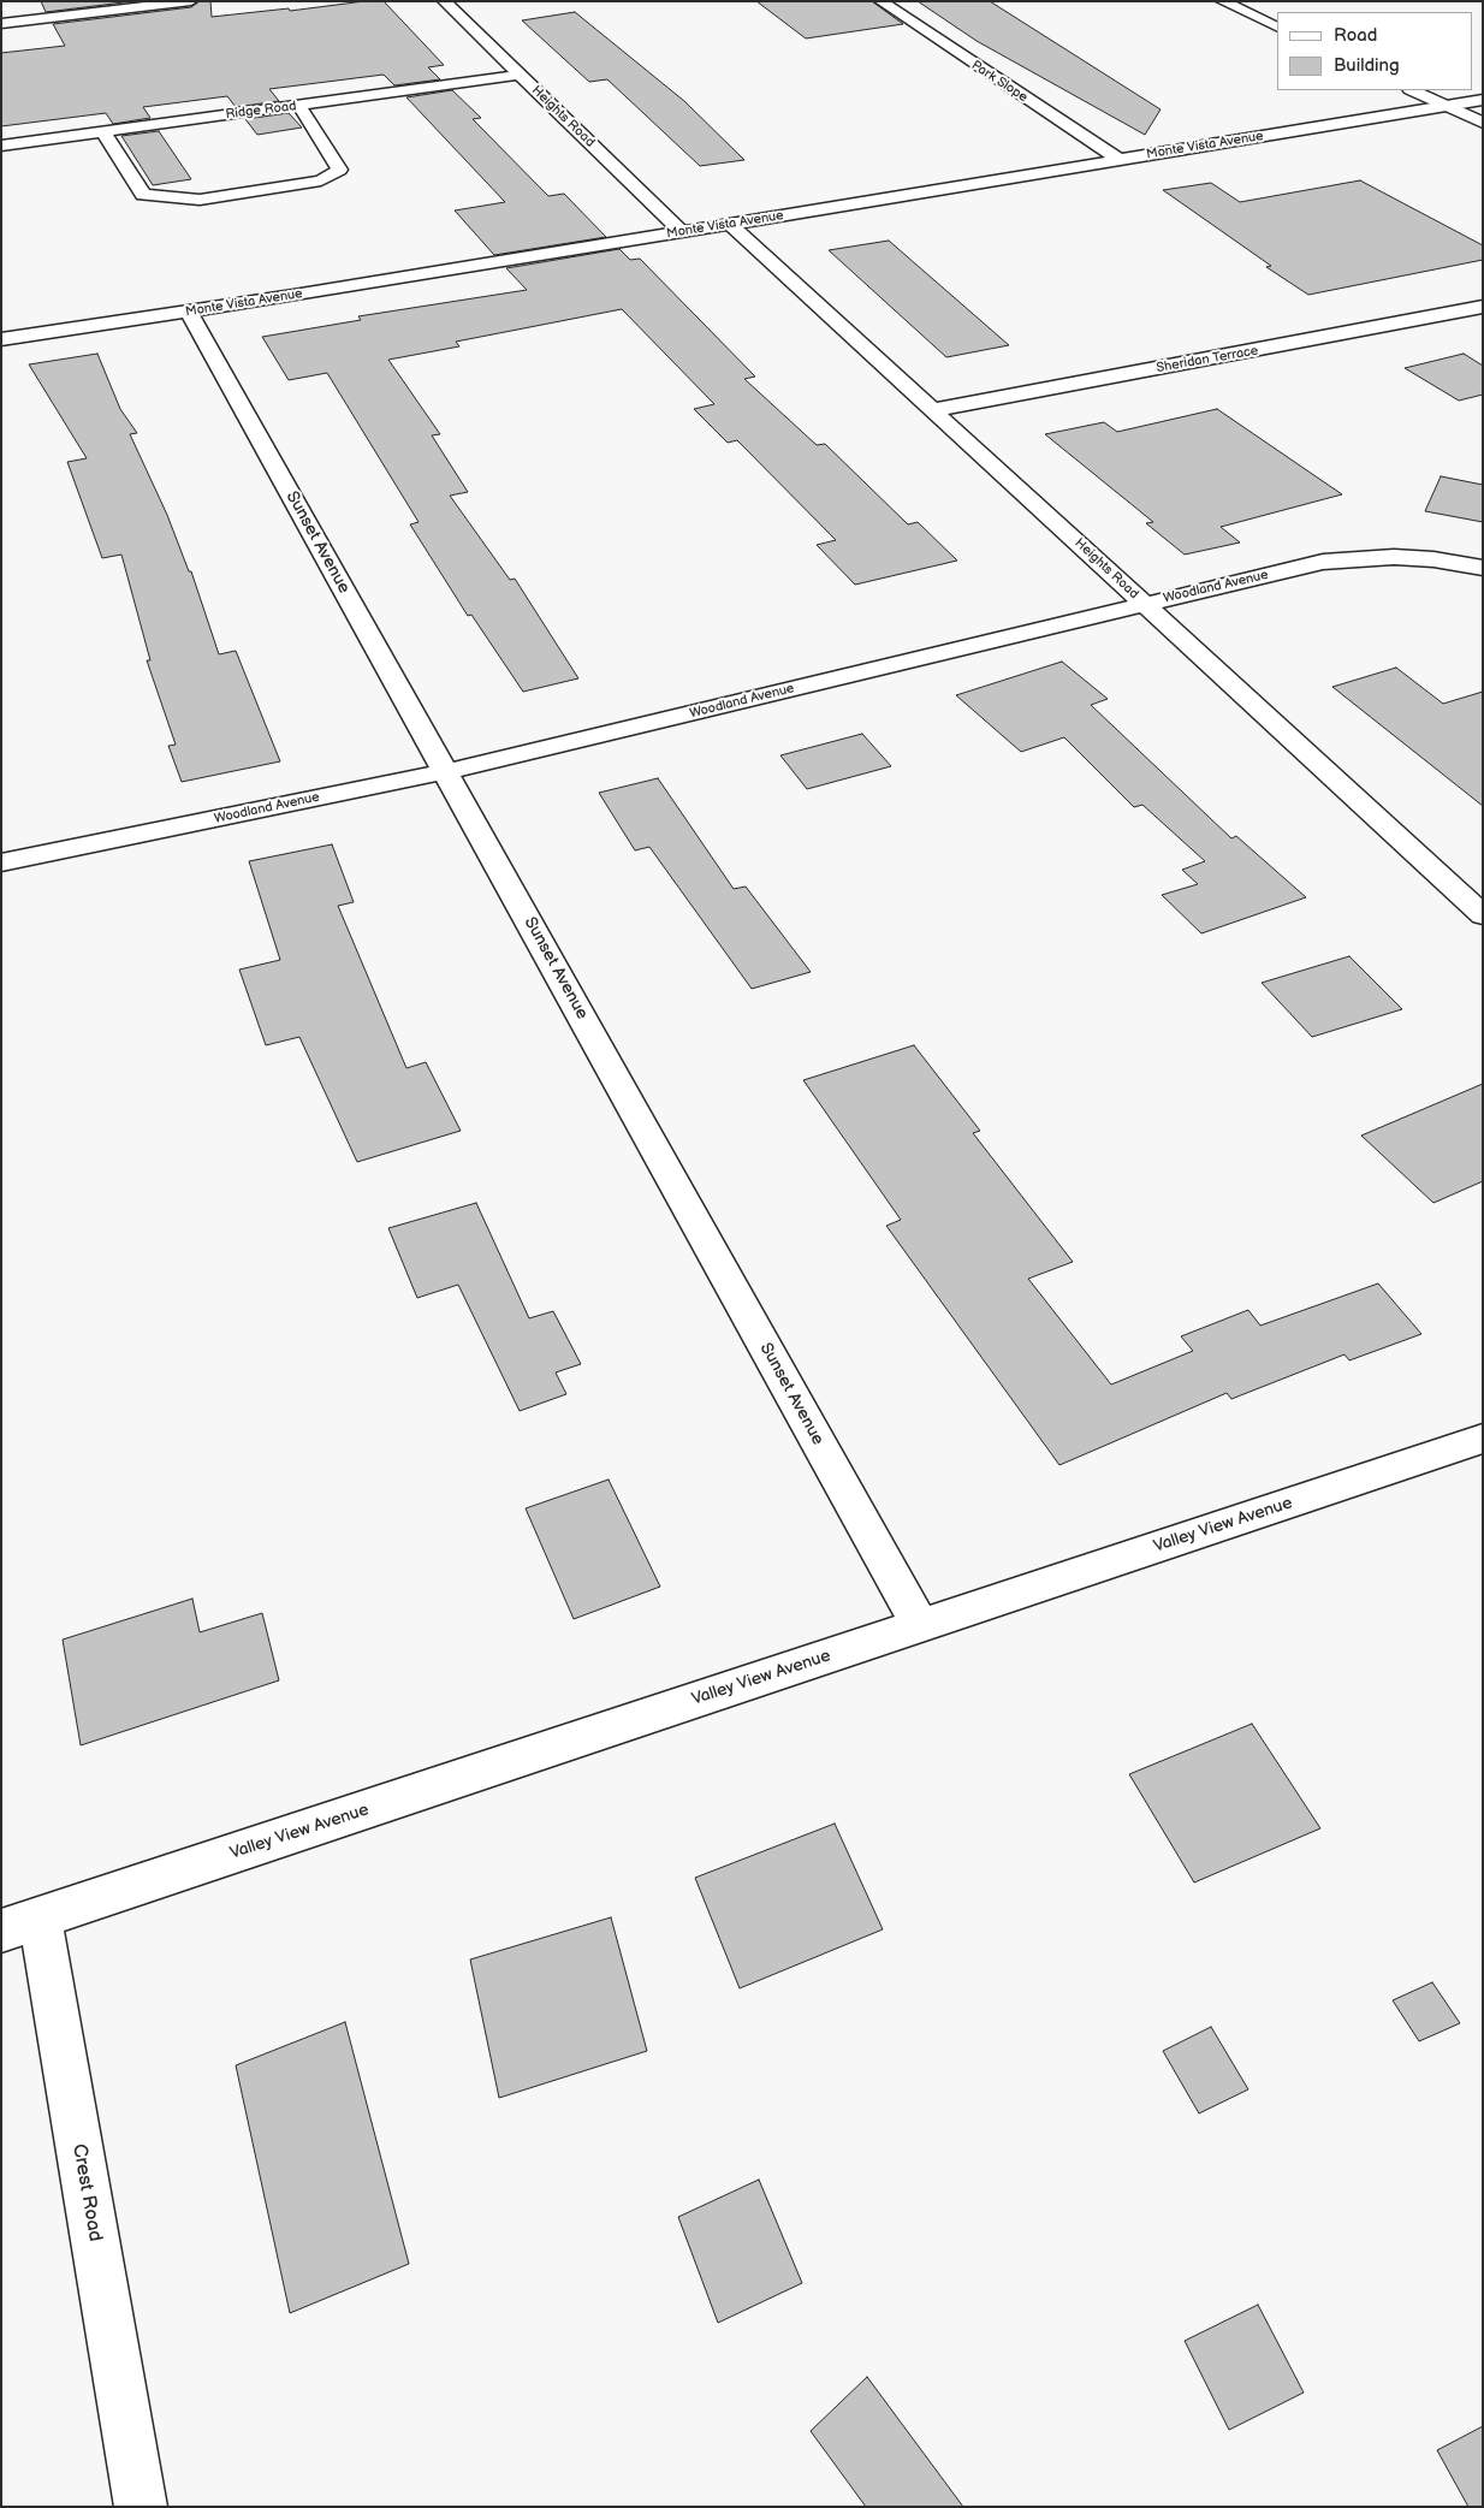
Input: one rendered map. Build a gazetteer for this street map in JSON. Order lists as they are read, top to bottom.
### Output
{
  "streets": {
    "street": [
      "Park Slope",
      "Ridge Road",
      "Heights Road",
      "Monte Vista Avenue",
      "Sheridan Terrace",
      "Sunset Avenue",
      "Woodland Avenue",
      "Valley View Avenue",
      "Crest Road"
    ]
  },
  "crossings": [
    ["Park Slope", "Monte Vista Avenue"],
    ["Ridge Road", "Heights Road"],
    ["Heights Road", "Monte Vista Avenue"],
    ["Heights Road", "Sheridan Terrace"],
    ["Heights Road", "Woodland Avenue"],
    ["Monte Vista Avenue", "Sunset Avenue"],
    ["Sunset Avenue", "Woodland Avenue"],
    ["Sunset Avenue", "Valley View Avenue"],
    ["Valley View Avenue", "Crest Road"]
  ],
  "legend": ["Road", "Building"]
}
